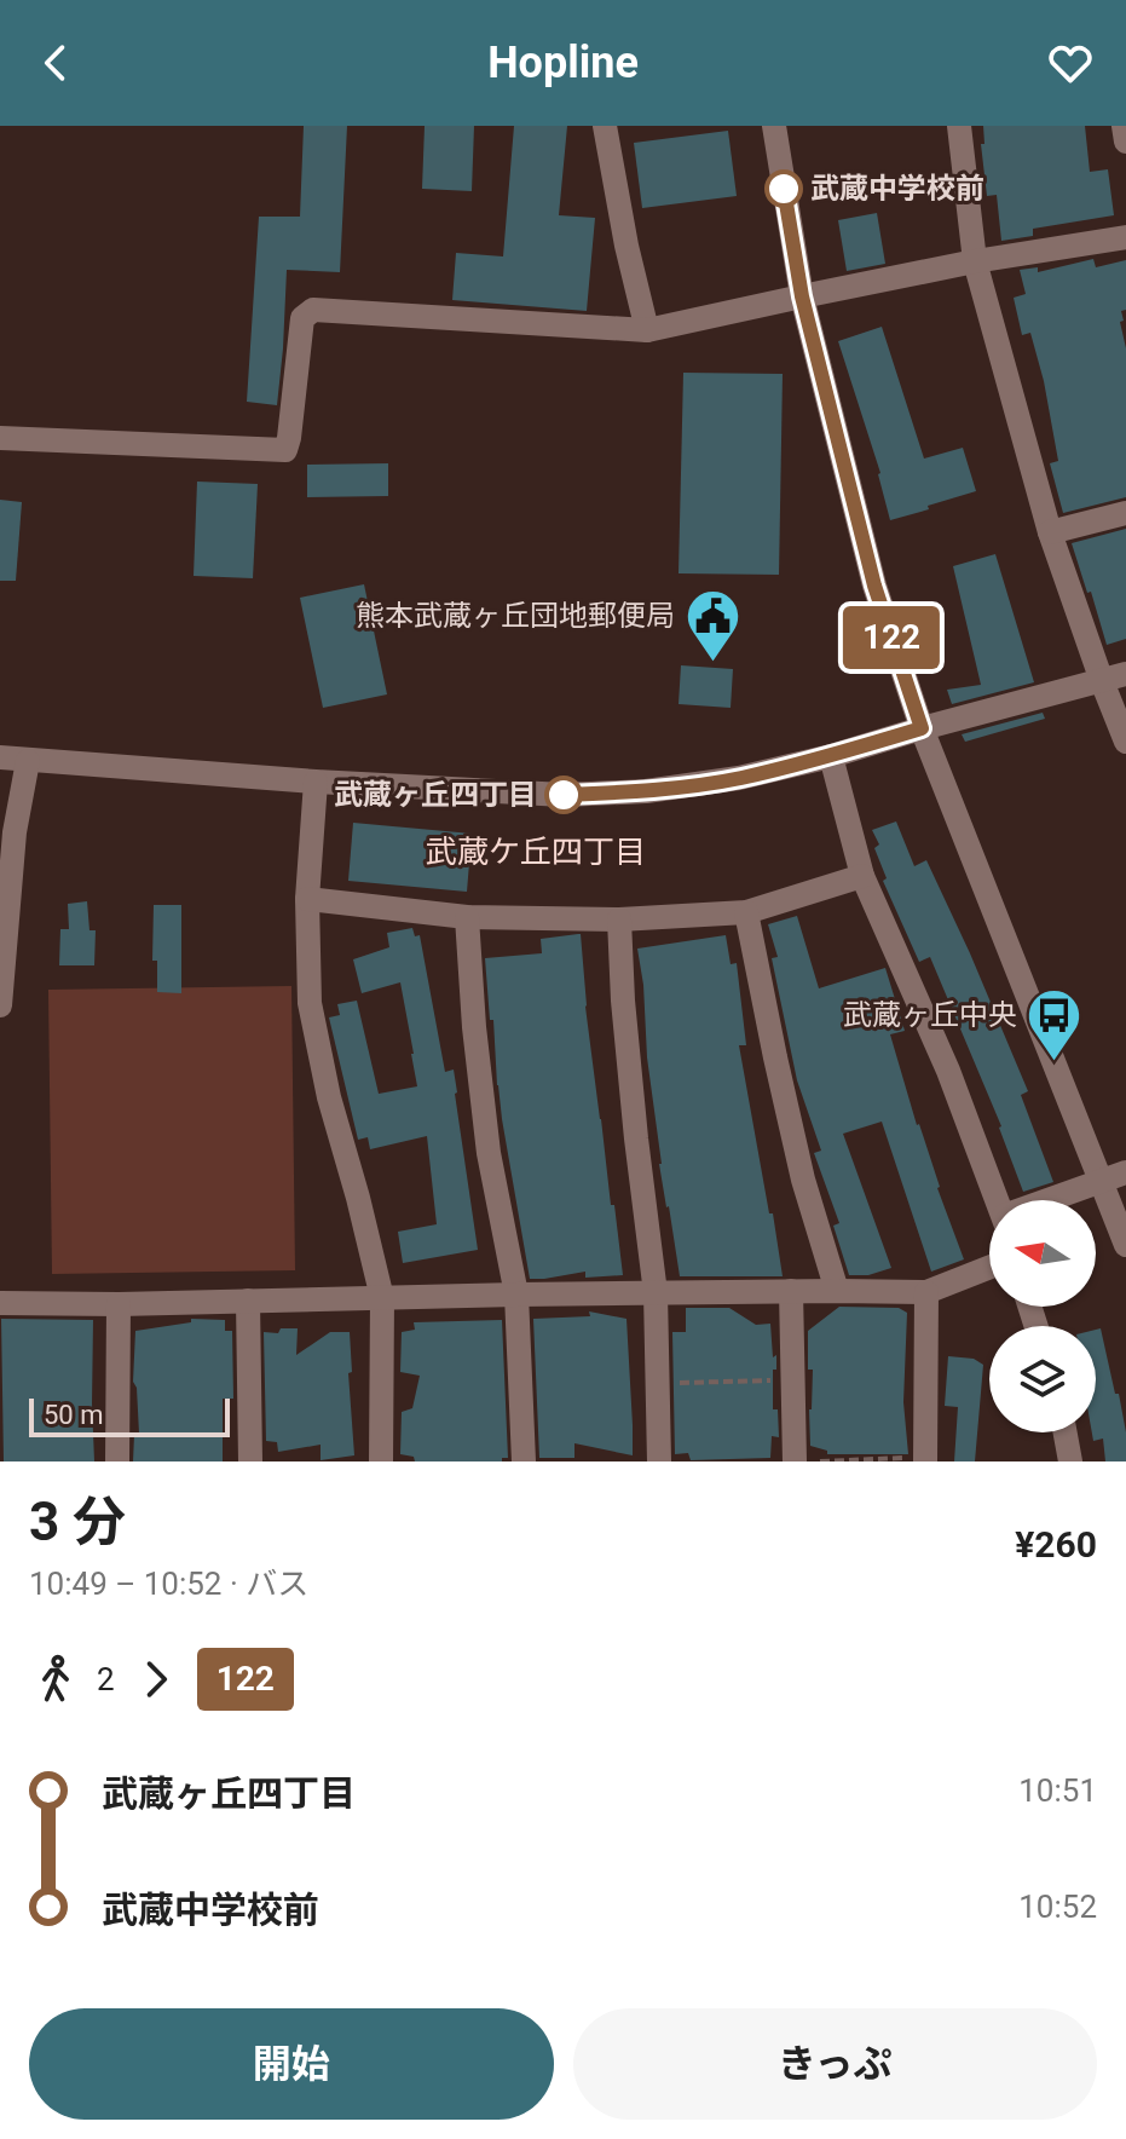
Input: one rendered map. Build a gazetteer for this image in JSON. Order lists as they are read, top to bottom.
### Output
{
  "districts": ["武蔵ケ丘四丁目"],
  "places": {
    "other": ["武蔵中学校前", "武蔵ヶ丘四丁目"],
    "public building": ["熊本武蔵ヶ丘団地郵便局"],
    "bus stop": ["武蔵ヶ丘中央"]
  },
  "lines": ["bus line 122"],
  "scale_bar": "50 m",
  "north": "left",
  "page": {
    "header": "Hopline",
    "on_map": "122",
    "scale": "50 m",
    "heading": ["3 分", "10:49 – 10:52 · バス", "¥260"],
    "legs": ["2", "122"],
    "list": [
      {
        "name": "武蔵ヶ丘四丁目",
        "value": "10:51"
      },
      {
        "name": "武蔵中学校前",
        "value": "10:52"
      }
    ],
    "buttons": ["開始", "きっぷ"]
  }
}
